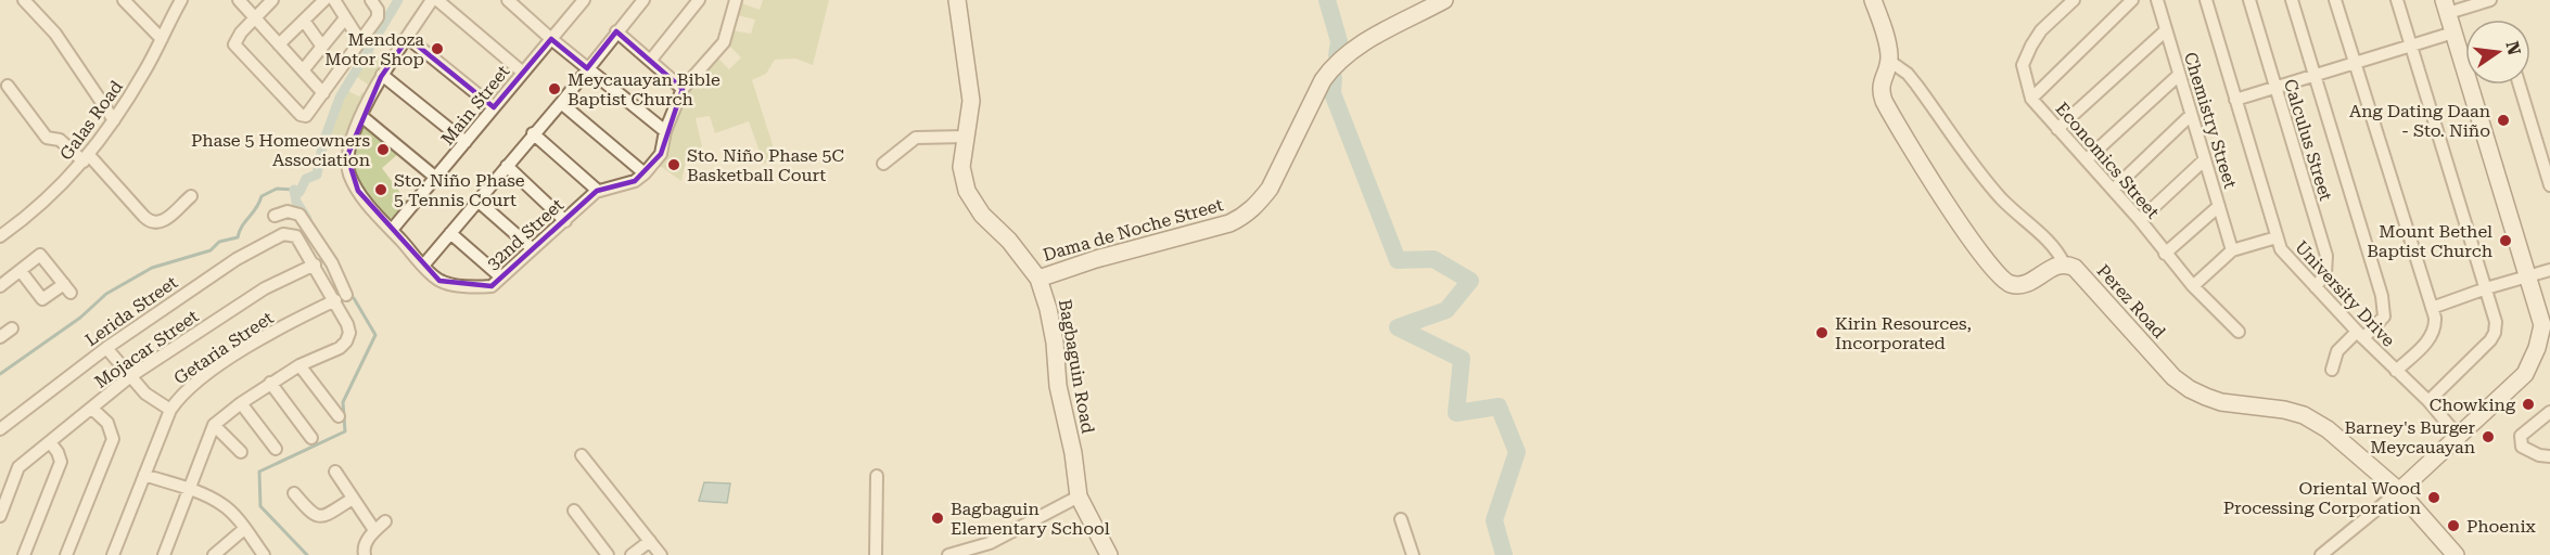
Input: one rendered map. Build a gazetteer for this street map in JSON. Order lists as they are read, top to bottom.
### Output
{
  "streets": {
    "street": [
      "Main Street",
      "Galas Road",
      "Chemistry Street",
      "Calculus Street",
      "Economics Street",
      "Dama de Noche Street",
      "32nd Street",
      "University Drive",
      "Perez Road",
      "Lerida Street",
      "Getaria Street",
      "Mojacar Street",
      "Bagbaguin Road"
    ]
  },
  "crossings": [
    ["Main Street", "32nd Street"],
    ["Calculus Street", "University Drive"],
    ["Dama de Noche Street", "Bagbaguin Road"],
    ["Lerida Street", "Mojacar Street"]
  ],
  "places": [
    "Mendoza Motor Shop",
    "Meycauayan Bible Baptist Church",
    "Ang Dating Daan - Sto. Niño",
    "Phase 5 Homeowners Association",
    "Sto. Niño Phase 5C Basketball Court",
    "Sto. Niño Phase 5 Tennis Court",
    "Mount Bethel Baptist Church",
    "Kirin Resources, Incorporated",
    "Chowking",
    "Barney's Burger Meycauayan",
    "Oriental Wood Processing Corporation",
    "Bagbaguin Elementary School",
    "Phoenix"
  ],
  "north": "right"
}
